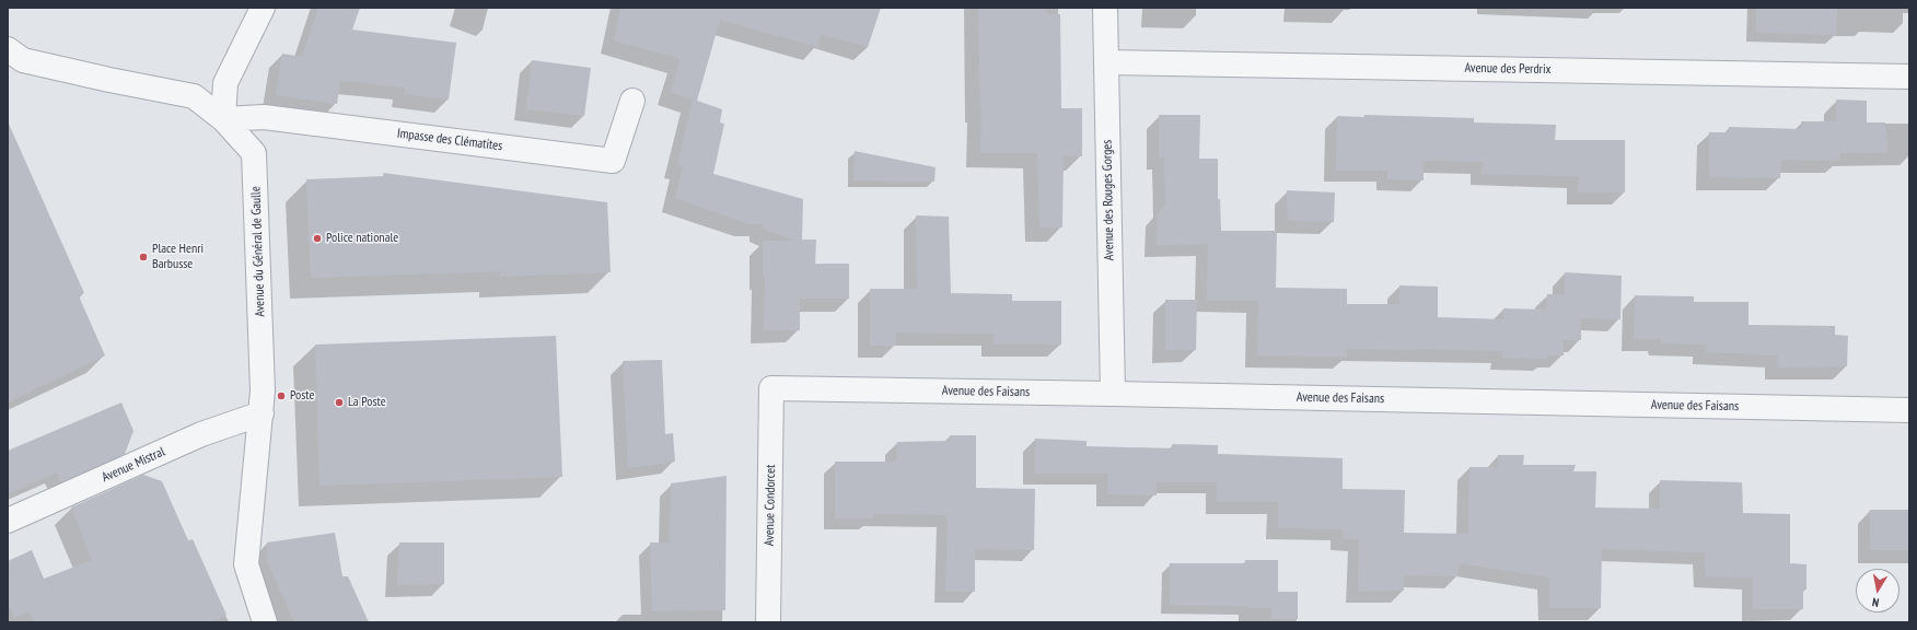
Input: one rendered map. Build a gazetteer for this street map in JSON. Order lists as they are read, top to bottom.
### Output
{
  "streets": {
    "street": [
      "Avenue des Perdrix",
      "Impasse des Clématites",
      "Avenue des Rouges Gorges",
      "Avenue du Général de Gaulle",
      "Avenue des Faisans",
      "Avenue Mistral",
      "Avenue Condorcet"
    ]
  },
  "crossings": [
    ["Avenue des Perdrix", "Avenue des Rouges Gorges"],
    ["Impasse des Clématites", "Avenue du Général de Gaulle"],
    ["Avenue des Rouges Gorges", "Avenue des Faisans"],
    ["Avenue du Général de Gaulle", "Avenue Mistral"],
    ["Avenue des Faisans", "Avenue Condorcet"]
  ],
  "places": [
    "Police nationale",
    "Place Henri Barbusse",
    "Poste",
    "La Poste"
  ],
  "north": "bottom"
}
